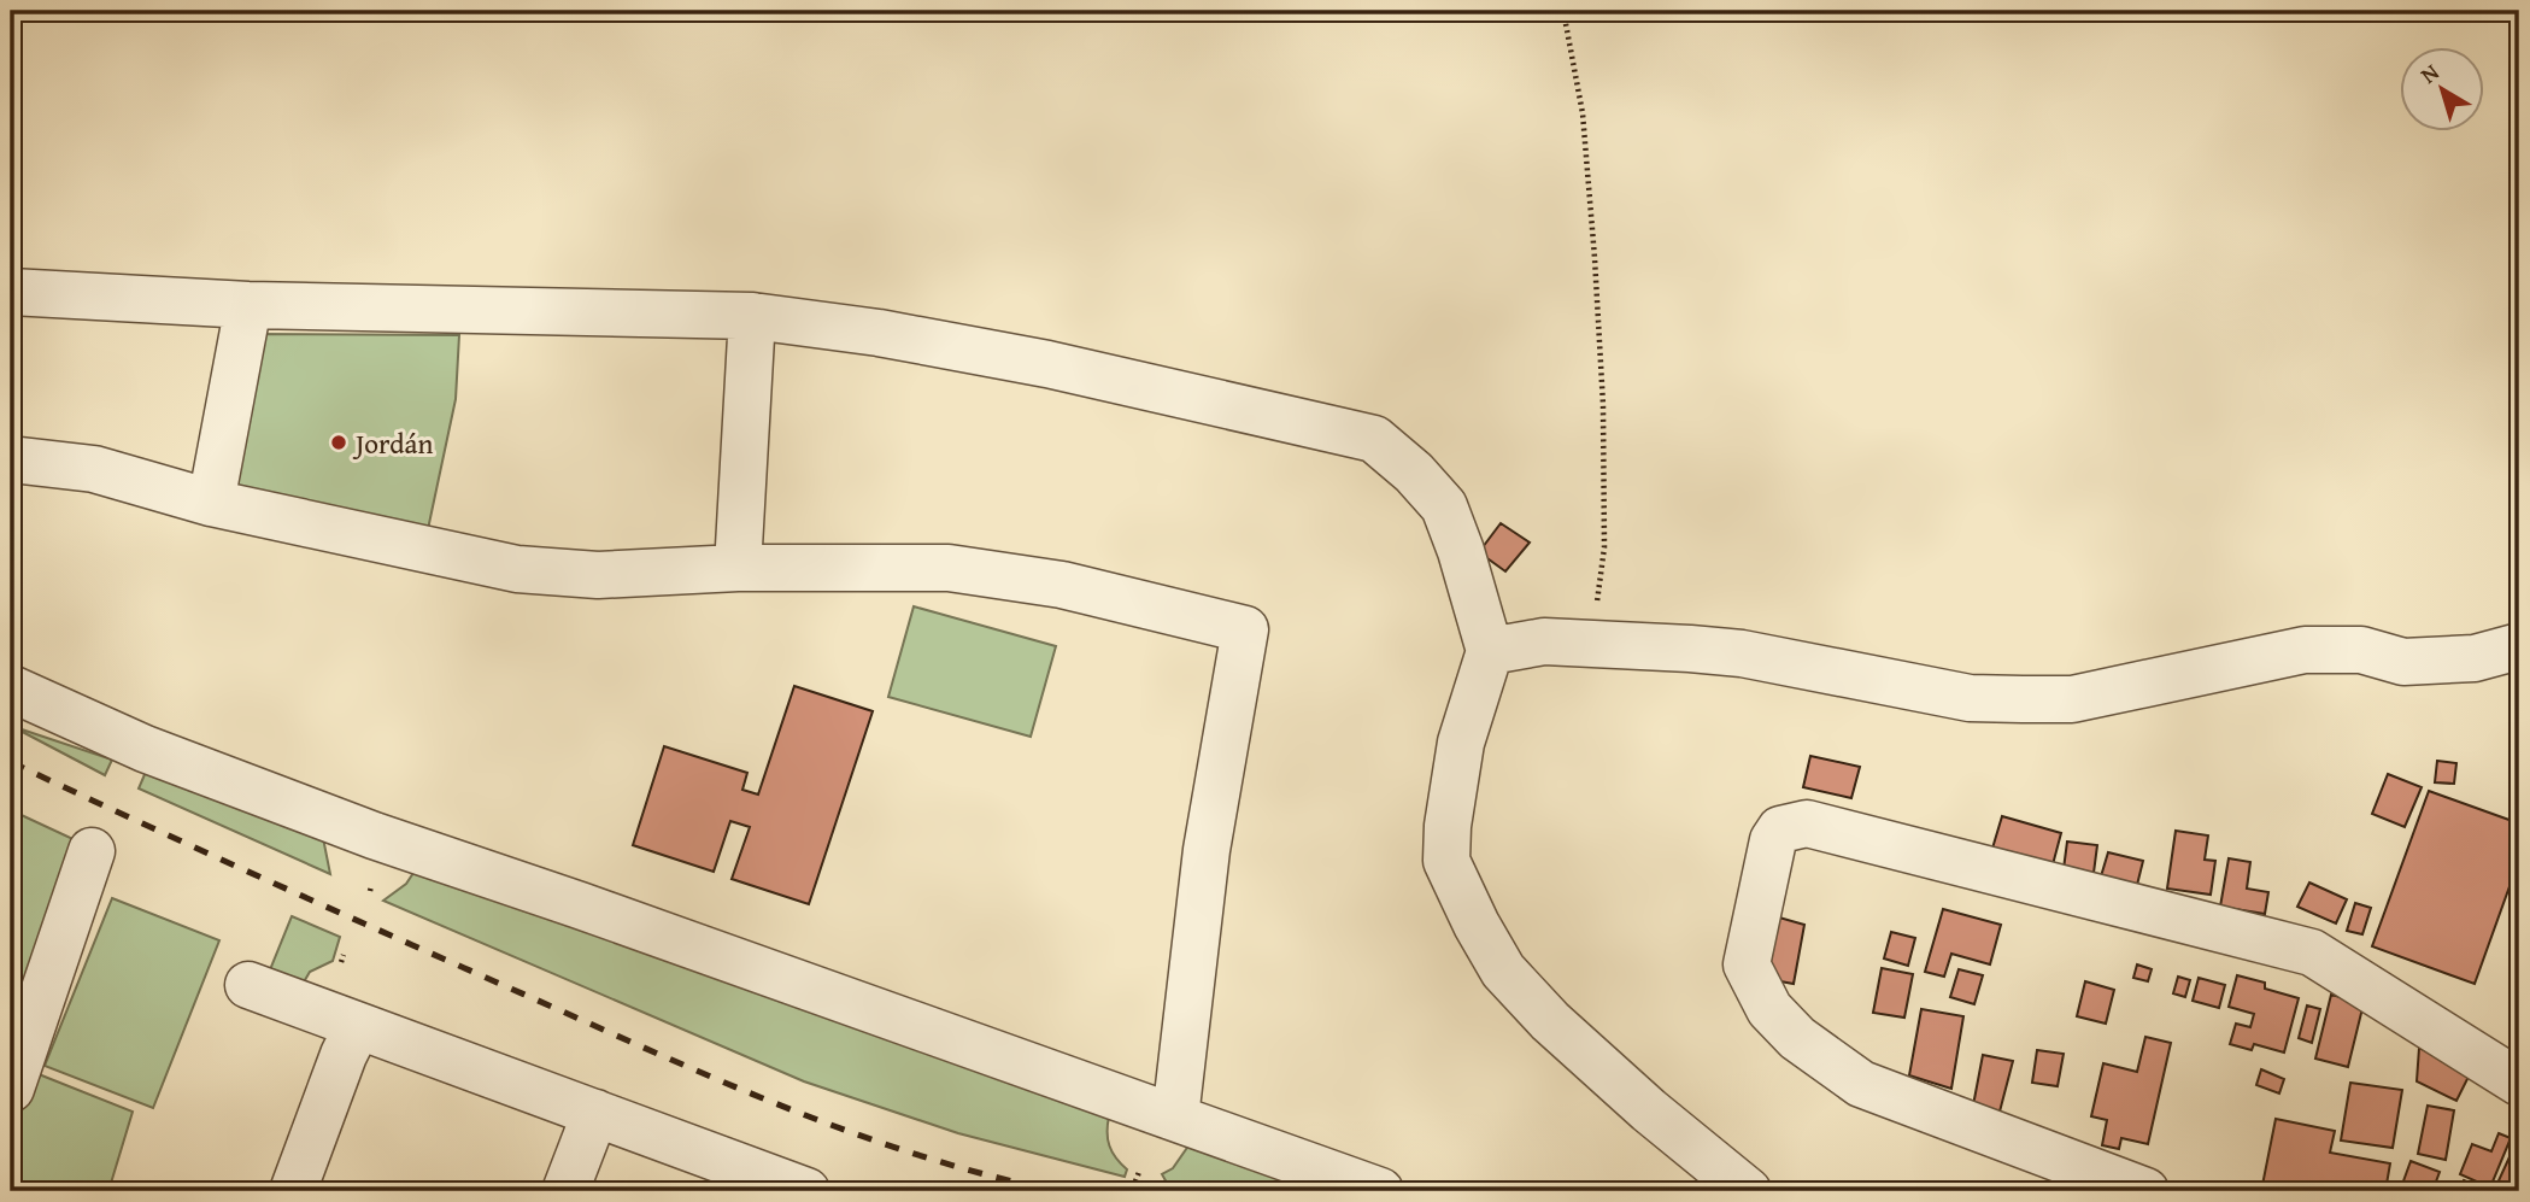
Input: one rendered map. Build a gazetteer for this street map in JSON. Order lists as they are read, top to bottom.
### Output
{
  "places": ["Jordán"],
  "north": "top left"
}
